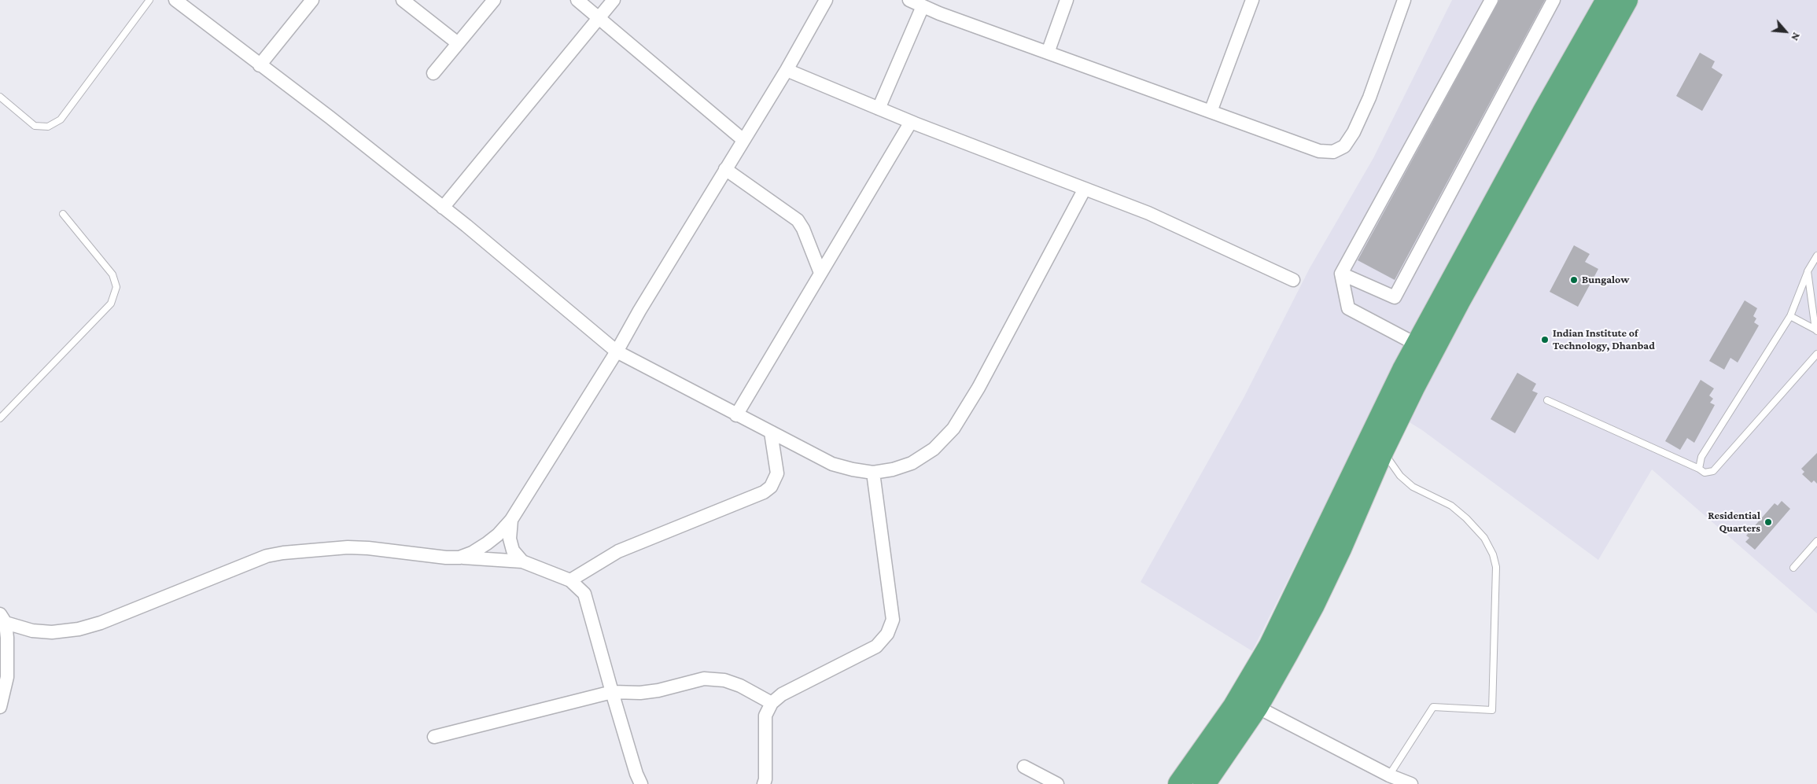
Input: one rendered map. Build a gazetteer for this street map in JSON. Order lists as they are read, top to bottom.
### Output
{
  "places": ["Bungalow", "Indian Institute of Technology, Dhanbad", "Residential Quarters"],
  "north": "bottom right"
}
